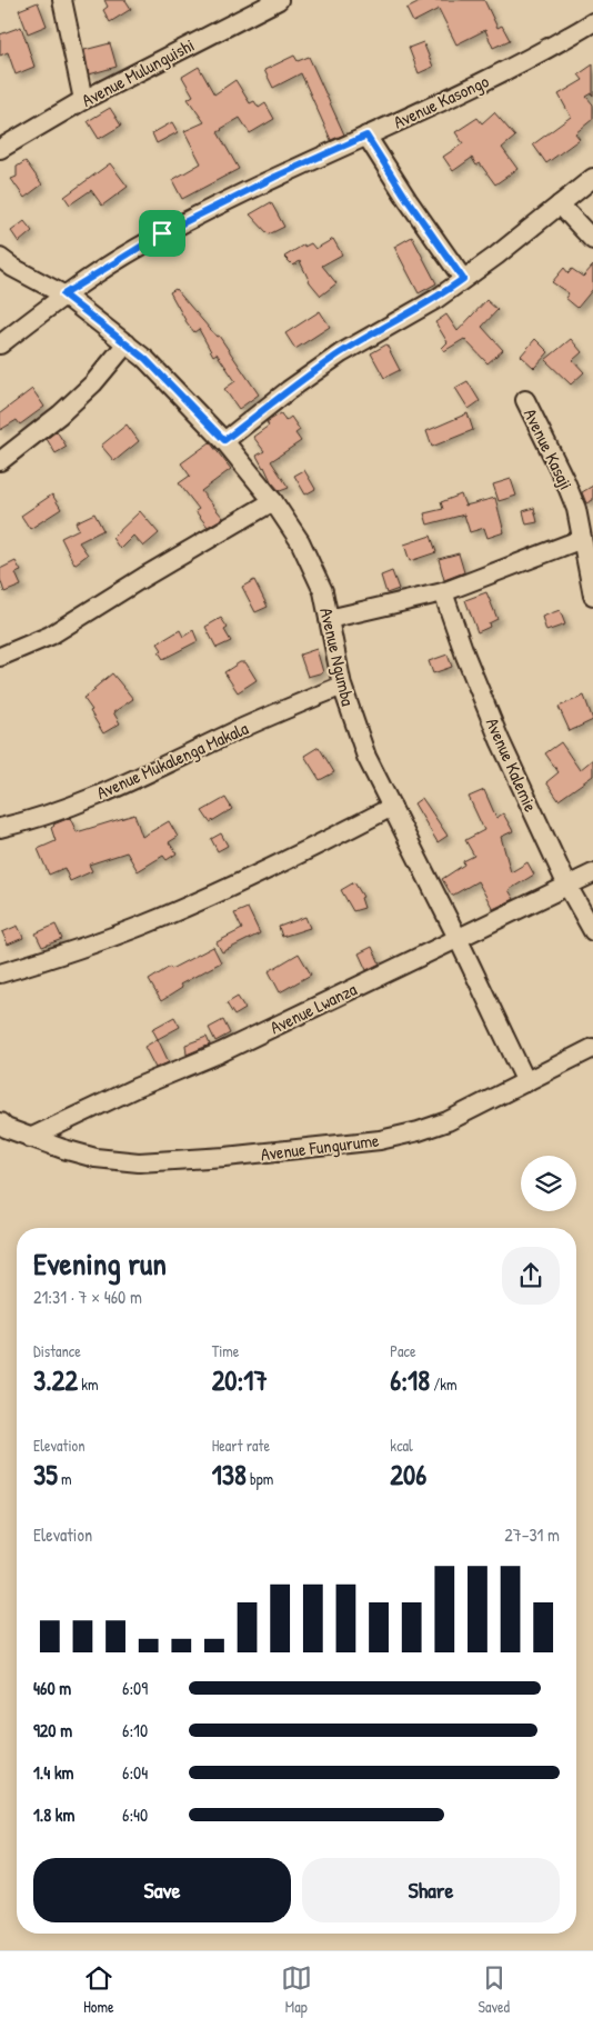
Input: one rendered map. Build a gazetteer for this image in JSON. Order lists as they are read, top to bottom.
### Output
{
  "streets": {
    "street": [
      "Avenue Mulunguishi",
      "Avenue Kasongo",
      "Avenue Kasaji",
      "Avenue Ngumba",
      "Avenue Mukalenga Makala",
      "Avenue Kalemie",
      "Avenue Lwanza",
      "Avenue Fungurume"
    ]
  },
  "crossings": [
    ["Avenue Kasongo", "Avenue Ngumba"],
    ["Avenue Ngumba", "Avenue Mukalenga Makala"],
    ["Avenue Ngumba", "Avenue Lwanza"],
    ["Avenue Ngumba", "Avenue Fungurume"],
    ["Avenue Kalemie", "Avenue Lwanza"],
    ["Avenue Lwanza", "Avenue Fungurume"]
  ],
  "page": {
    "heading": ["Evening run", "21:31 · 7 × 460 m"],
    "stats": [
      ["Distance", "3.22 km"],
      ["Time", "20:17"],
      ["Pace", "6:18 /km"],
      ["Elevation", "35 m"],
      ["Heart rate", "138 bpm"],
      ["kcal", "206"]
    ],
    "chart": ["Elevation", "27–31 m"],
    "list": [
      {
        "name": "460 m",
        "note": "6:09"
      },
      {
        "name": "920 m",
        "note": "6:10"
      },
      {
        "name": "1.4 km",
        "note": "6:04"
      },
      {
        "name": "1.8 km",
        "note": "6:40"
      }
    ],
    "buttons": ["Save", "Share"],
    "tabs": ["Home", "Map", "Saved"]
  }
}
